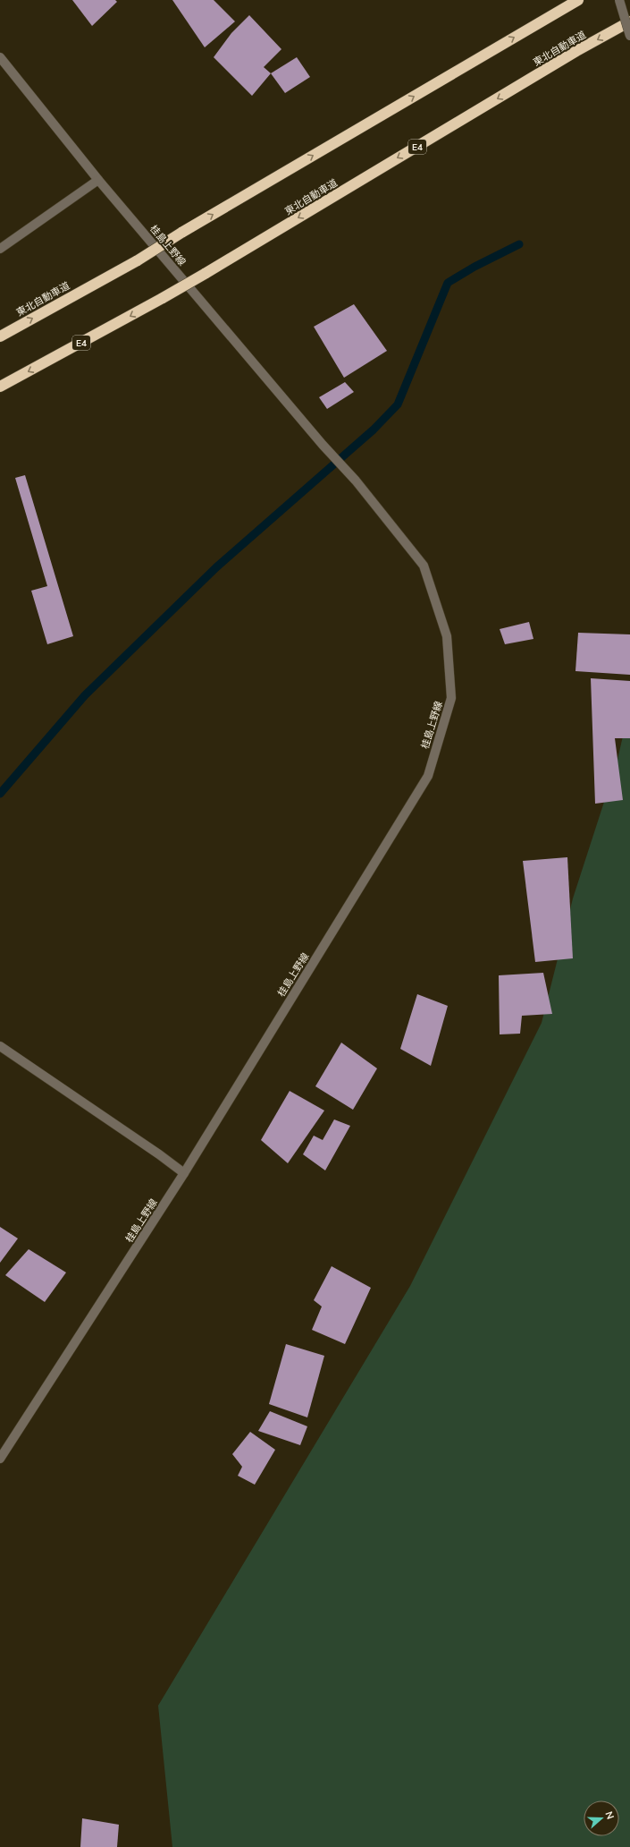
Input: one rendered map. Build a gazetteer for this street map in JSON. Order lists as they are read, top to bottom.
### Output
{
  "streets": {
    "highway": ["東北自動車道", "E4"],
    "street": ["桂島上野線"]
  },
  "north": "right"
}
